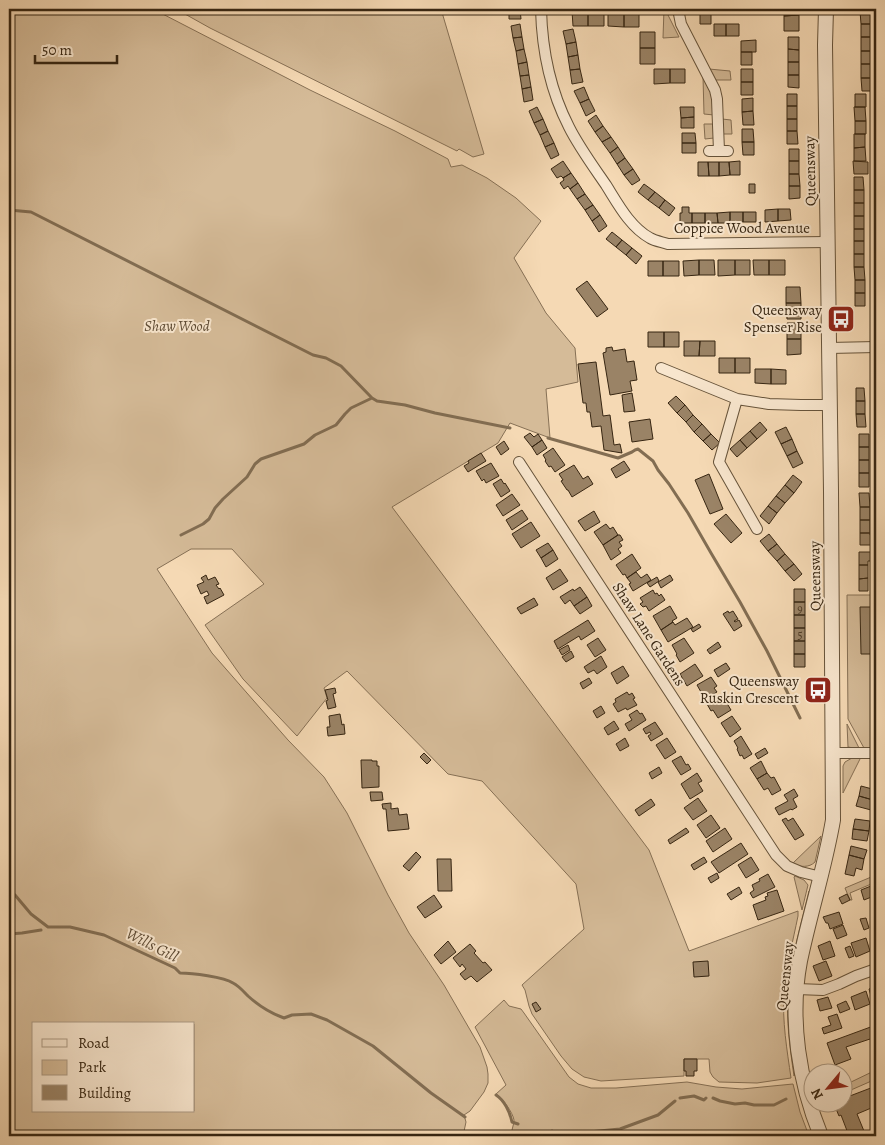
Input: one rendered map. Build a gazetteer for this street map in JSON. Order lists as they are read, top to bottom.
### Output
{
  "streets": {
    "street": ["Queensway", "Coppice Wood Avenue", "Shaw Lane Gardens"]
  },
  "crossings": [
    ["Queensway", "Coppice Wood Avenue"],
    ["Queensway", "Shaw Lane Gardens"]
  ],
  "water": ["Wills Gill"],
  "parks": ["Shaw Wood"],
  "places": {
    "bus stop": ["Queensway Spenser Rise", "Queensway Ruskin Crescent"]
  },
  "house_numbers": ["9", "5"],
  "legend": ["Road", "Park", "Building"],
  "scale_bar": "50 m",
  "north": "bottom left"
}
